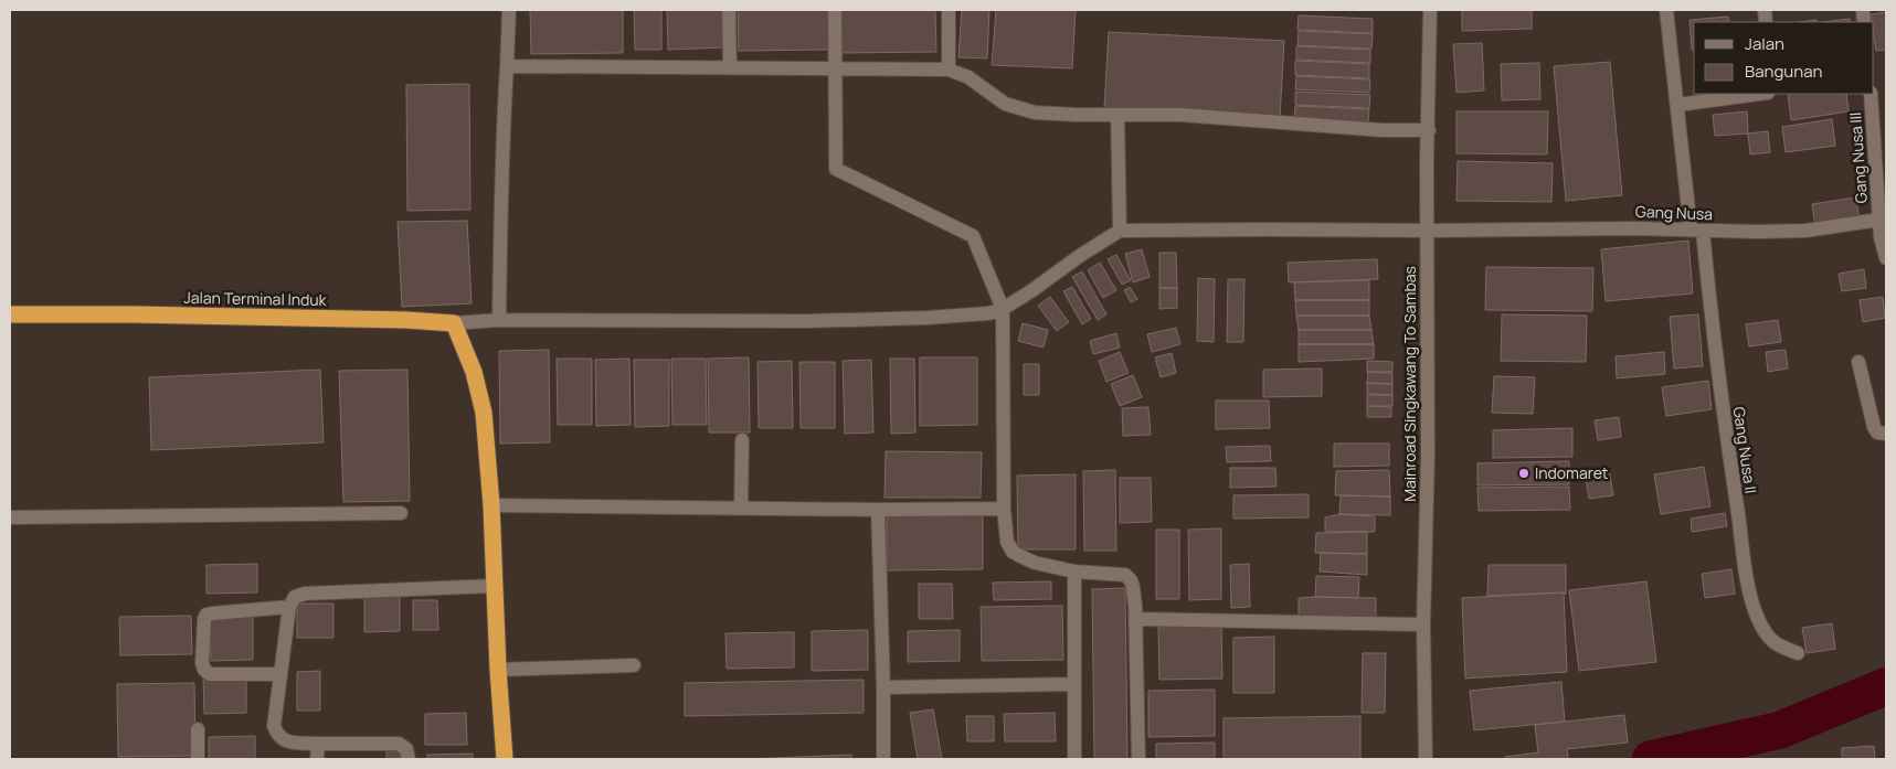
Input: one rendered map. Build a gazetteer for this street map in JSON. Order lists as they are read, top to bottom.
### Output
{
  "streets": {
    "highway": ["Jalan Terminal Induk"],
    "street": [
      "Gang Nusa III",
      "Gang Nusa",
      "Mainroad Singkawang To Sambas",
      "Gang Nusa II"
    ]
  },
  "crossings": [
    ["Gang Nusa III", "Gang Nusa"],
    ["Gang Nusa", "Mainroad Singkawang To Sambas"],
    ["Gang Nusa", "Gang Nusa II"]
  ],
  "places": ["Indomaret"],
  "legend": ["Jalan", "Bangunan"]
}
